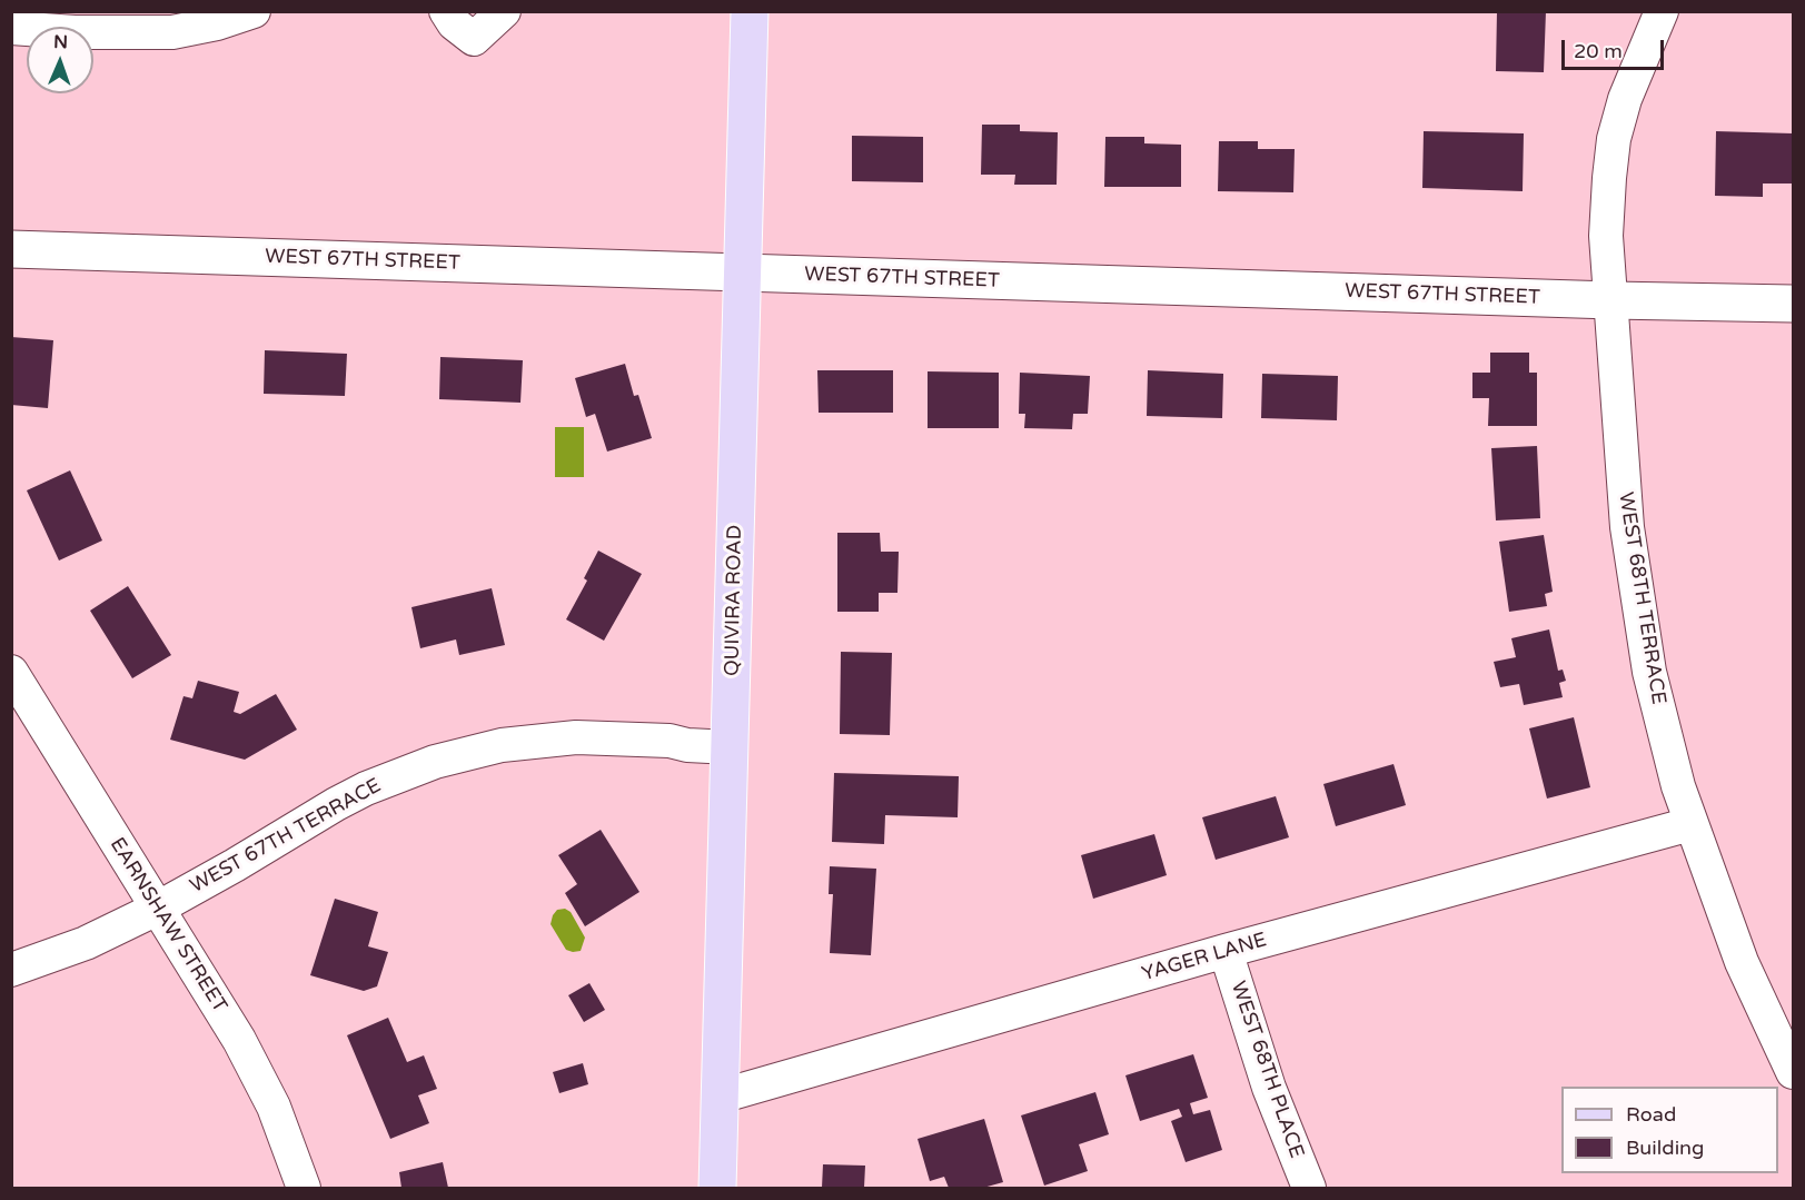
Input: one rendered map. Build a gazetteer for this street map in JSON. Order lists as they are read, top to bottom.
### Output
{
  "streets": {
    "main road": ["QUIVIRA ROAD"],
    "street": [
      "WEST 67TH STREET",
      "WEST 68TH TERRACE",
      "WEST 67TH TERRACE",
      "EARNSHAW STREET",
      "YAGER LANE",
      "WEST 68TH PLACE"
    ]
  },
  "crossings": [
    ["WEST 67TH STREET", "WEST 68TH TERRACE"],
    ["WEST 67TH STREET", "QUIVIRA ROAD"],
    ["WEST 68TH TERRACE", "YAGER LANE"],
    ["QUIVIRA ROAD", "WEST 67TH TERRACE"],
    ["QUIVIRA ROAD", "YAGER LANE"],
    ["WEST 67TH TERRACE", "EARNSHAW STREET"],
    ["YAGER LANE", "WEST 68TH PLACE"]
  ],
  "legend": ["Road", "Building"],
  "scale_bar": "20 m",
  "north": "top"
}
